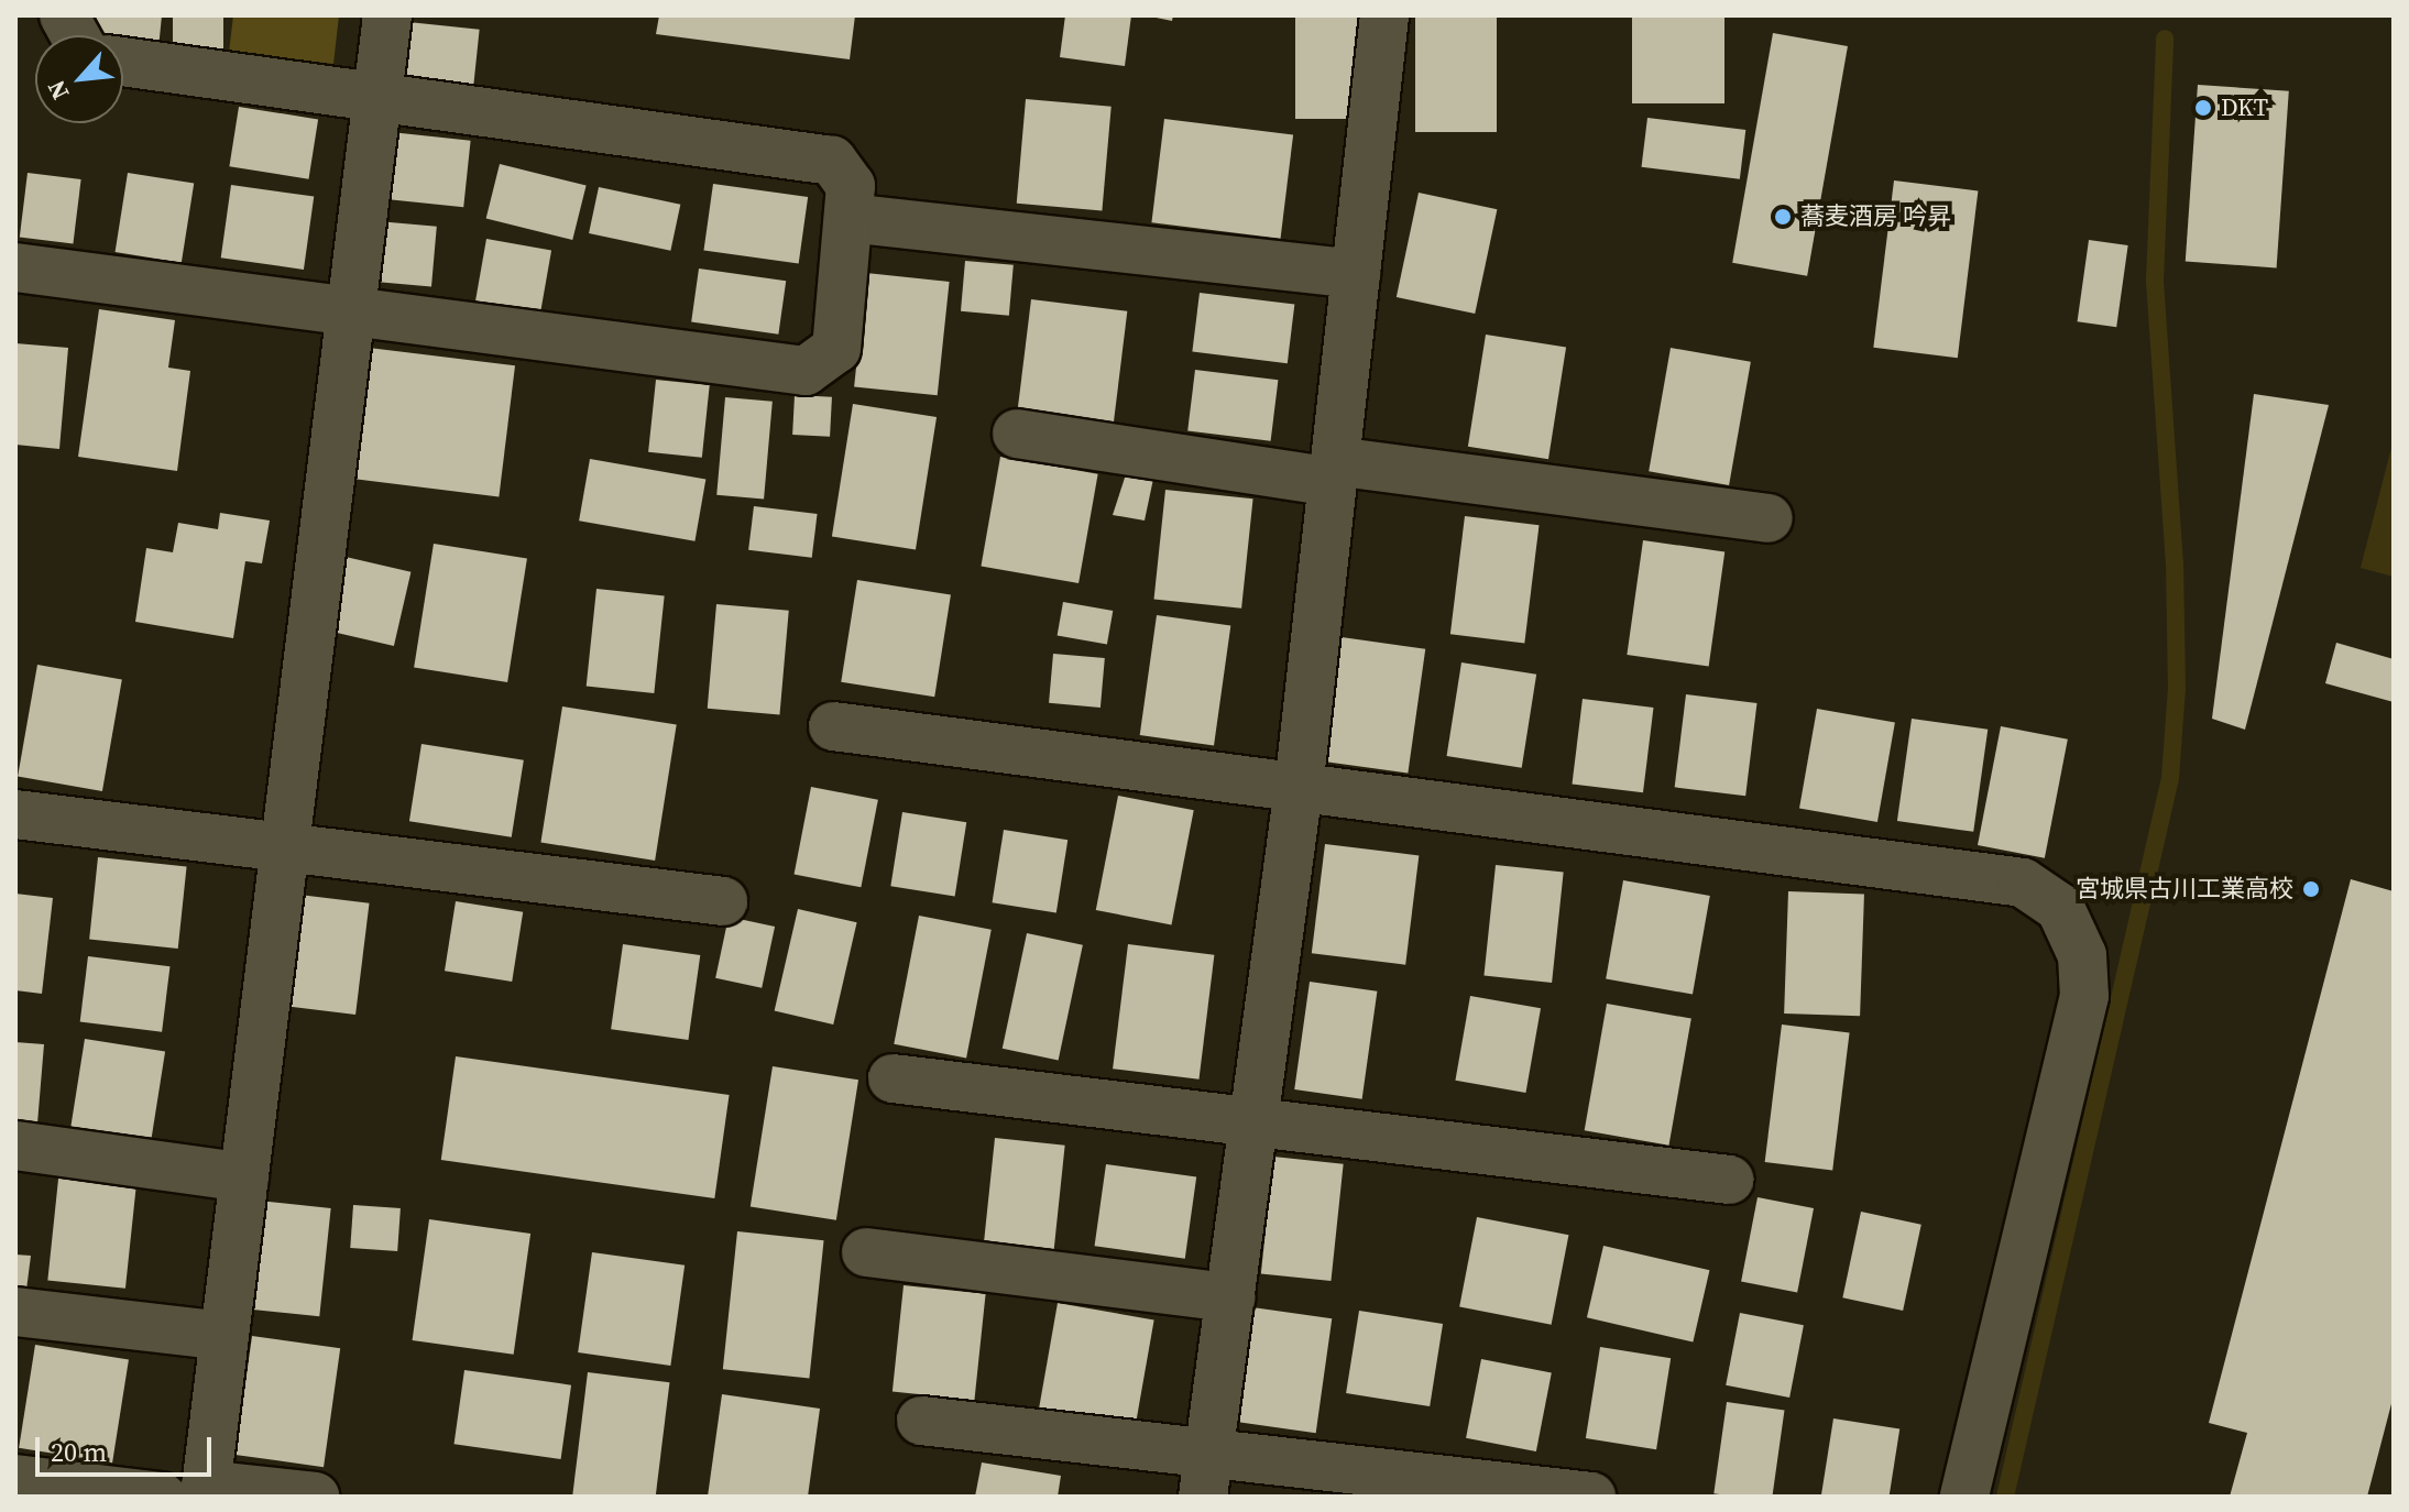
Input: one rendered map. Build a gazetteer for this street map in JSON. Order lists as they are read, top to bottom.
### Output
{
  "places": ["DKT", "蕎麦酒房 吟昇", "宮城県古川工業高校"],
  "scale_bar": "20 m",
  "north": "bottom left"
}
